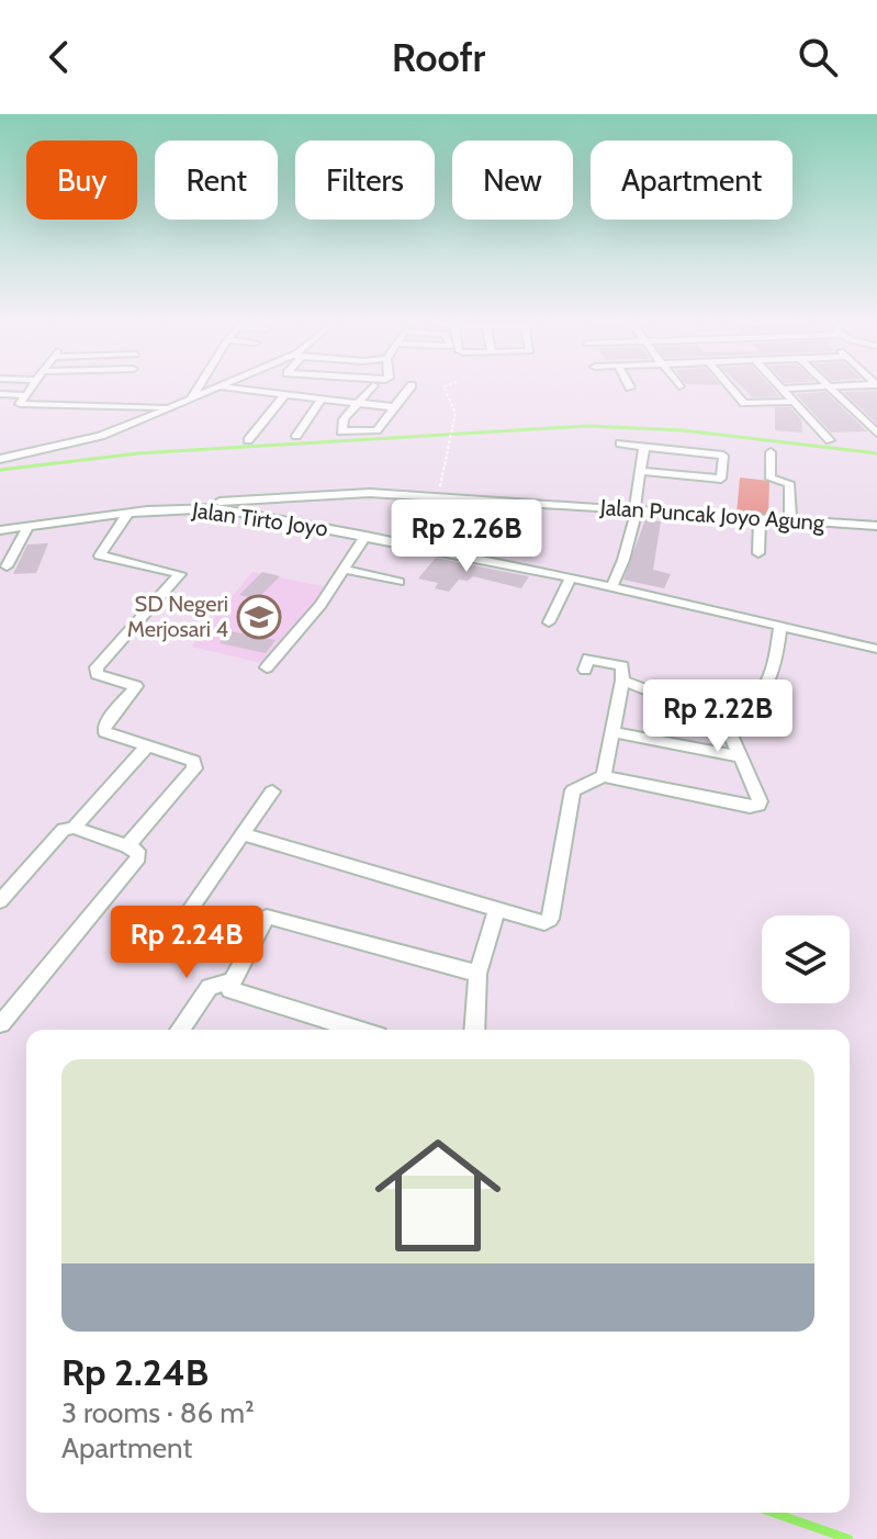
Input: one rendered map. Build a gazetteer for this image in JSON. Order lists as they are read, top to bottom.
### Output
{
  "streets": {
    "street": ["Jalan Puncak Joyo Agung", "Jalan Tirto Joyo"]
  },
  "crossings": [
    ["Jalan Puncak Joyo Agung", "Jalan Tirto Joyo"]
  ],
  "places": {
    "school or university": ["SD Negeri Merjosari 4"]
  },
  "page": {
    "header": "Roofr",
    "chip": [
      "Buy",
      "Rent",
      "Filters",
      "New",
      "Apartment"
    ],
    "price": ["Rp 2.26B", "Rp 2.22B", "Rp 2.24B"],
    "list": [
      {
        "name": "Rp 2.24B",
        "note": "3 rooms · 86 m² · Apartment"
      }
    ]
  }
}
